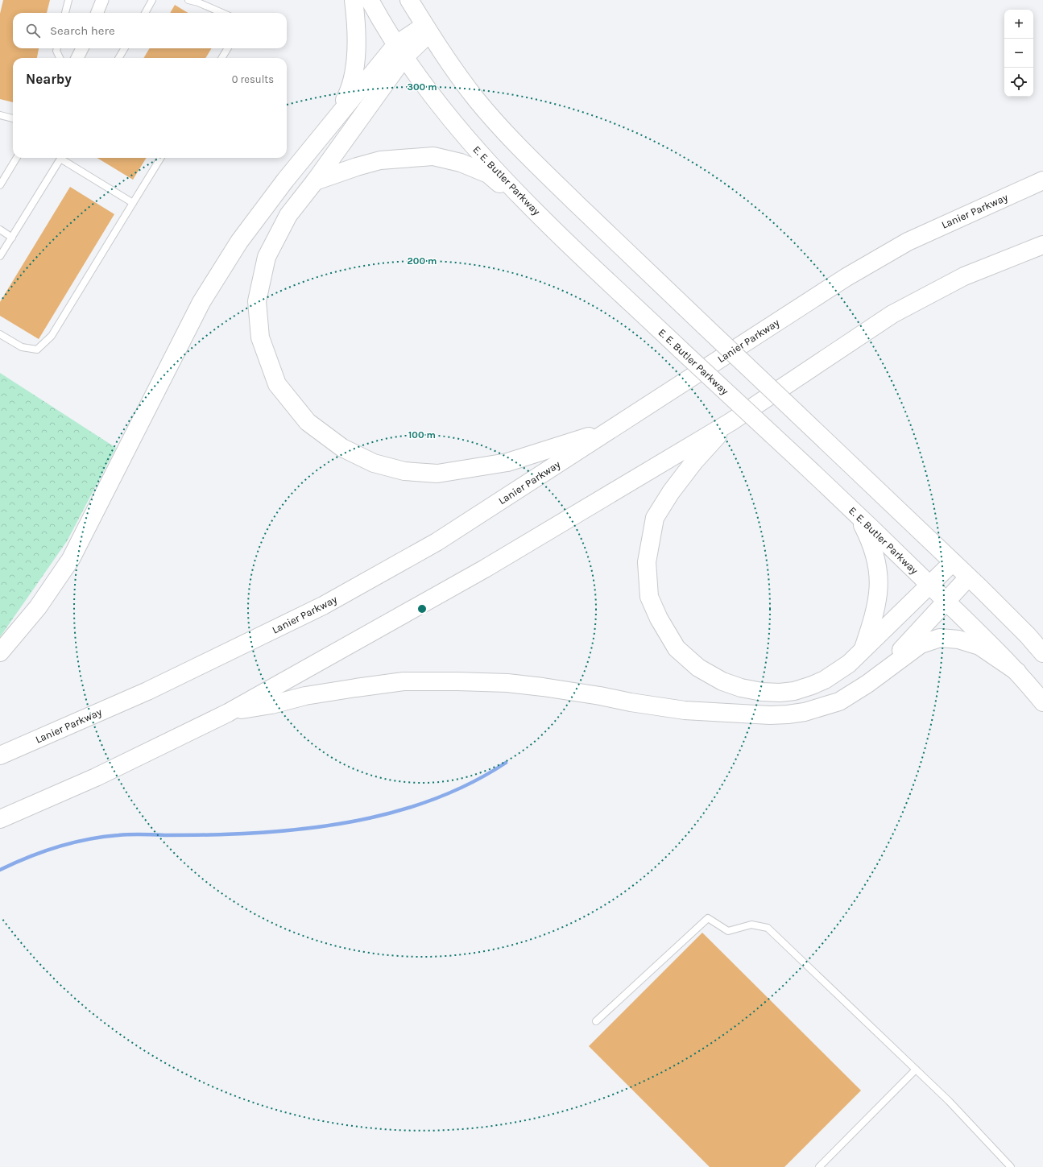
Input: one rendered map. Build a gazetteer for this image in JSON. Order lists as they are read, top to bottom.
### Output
{
  "streets": {
    "highway": ["E. E. Butler Parkway", "Lanier Parkway"]
  },
  "page": {
    "map_buttons": ["+", "−"],
    "search": "Search here",
    "heading": ["Nearby", "0 results"]
  },
  "rings": ["300 m", "200 m", "100 m"]
}
